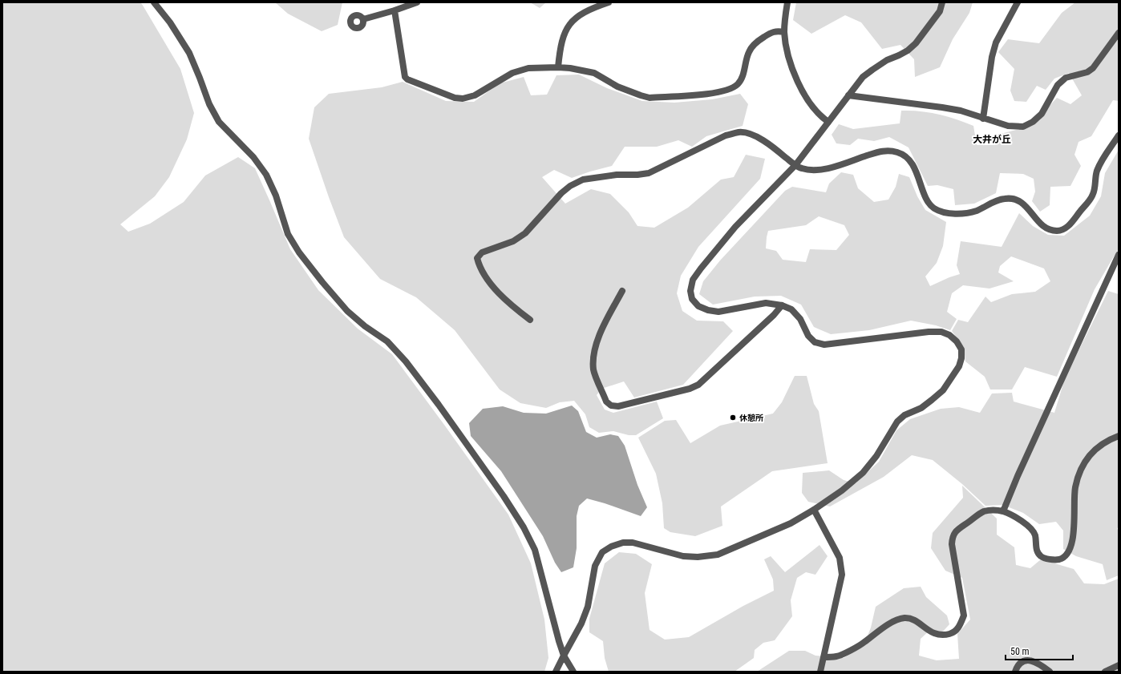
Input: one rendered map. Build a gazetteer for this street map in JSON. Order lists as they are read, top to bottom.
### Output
{
  "districts": ["大井が丘"],
  "places": ["休憩所"],
  "scale_bar": "50 m"
}
